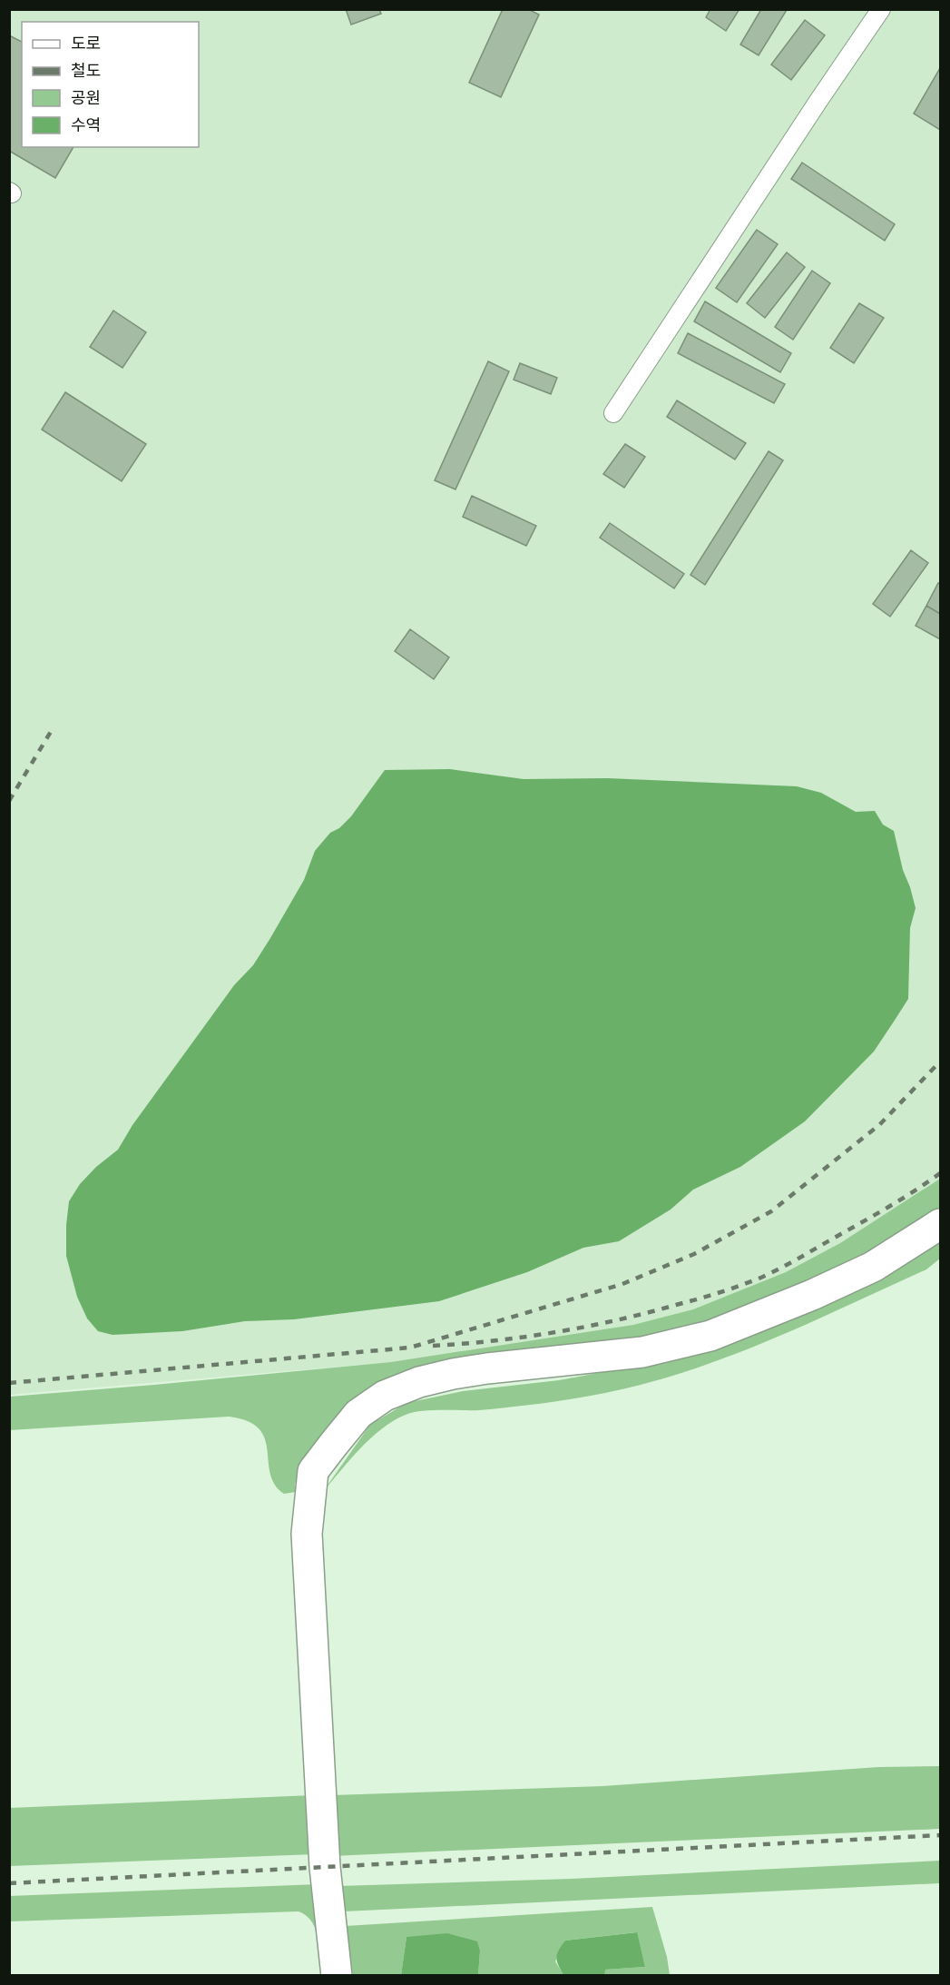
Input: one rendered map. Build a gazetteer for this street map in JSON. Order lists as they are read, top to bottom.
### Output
{
  "legend": [
    "도로",
    "철도",
    "공원",
    "수역"
  ]
}
